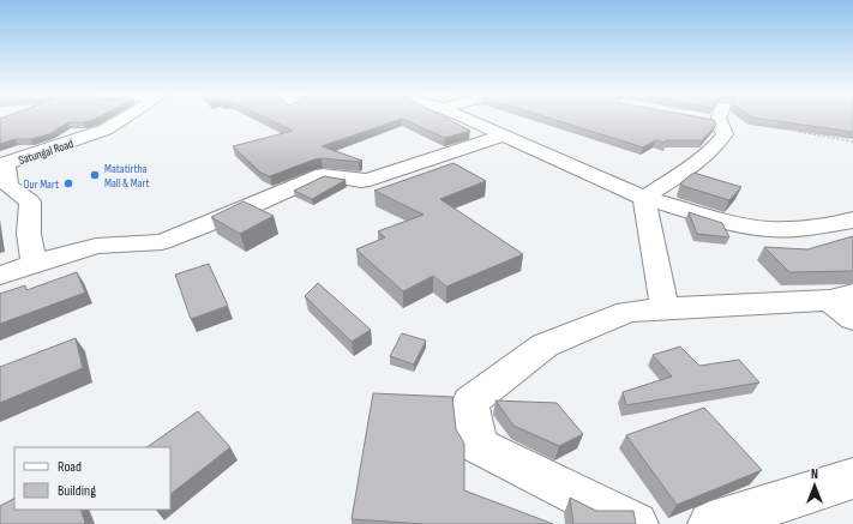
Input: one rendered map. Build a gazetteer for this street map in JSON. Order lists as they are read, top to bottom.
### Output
{
  "streets": {
    "street": ["Satungal Road"]
  },
  "places": ["Matatirtha Mall & Mart", "Our Mart"],
  "legend": ["Road", "Building"],
  "north": "top"
}
